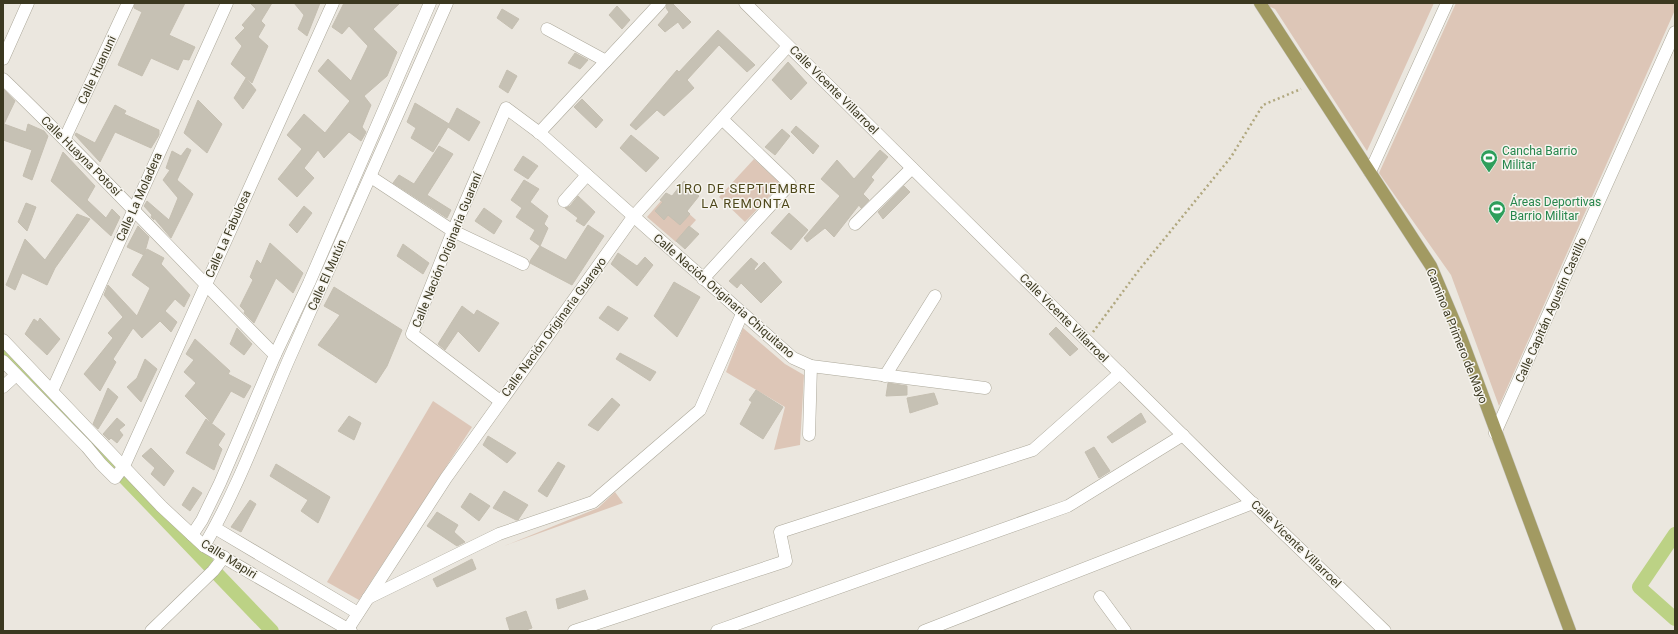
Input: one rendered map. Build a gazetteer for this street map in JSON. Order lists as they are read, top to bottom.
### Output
{
  "streets": {
    "main road": ["Camino a Primero de Mayo"],
    "street": [
      "Calle Huanuni",
      "Calle Vicente Villarroel",
      "Calle Huayna Potosí",
      "Calle La Moladera",
      "Calle La Fabulosa",
      "Calle Nación Originaria Guaraní",
      "Calle El Mutún",
      "Calle Nación Originaria Chiquitano",
      "Calle Capitán Agustín Castillo",
      "Calle Nación Originaria Guarayo",
      "Calle Mapiri"
    ]
  },
  "crossings": [
    ["Calle Huanuni", "Calle Huayna Potosí"],
    ["Calle Vicente Villarroel", "Calle Nación Originaria Guarayo"],
    ["Calle Huayna Potosí", "Calle La Moladera"],
    ["Calle Huayna Potosí", "Calle La Fabulosa"],
    ["Calle Huayna Potosí", "Calle El Mutún"],
    ["Calle La Moladera", "Calle Mapiri"],
    ["Calle La Fabulosa", "Calle Mapiri"],
    ["Calle Nación Originaria Guaraní", "Calle Nación Originaria Chiquitano"],
    ["Calle Nación Originaria Guaraní", "Calle Nación Originaria Guarayo"],
    ["Calle El Mutún", "Calle Mapiri"],
    ["Calle Nación Originaria Chiquitano", "Calle Nación Originaria Guarayo"],
    ["Calle Capitán Agustín Castillo", "Camino a Primero de Mayo"],
    ["Calle Nación Originaria Guarayo", "Calle Mapiri"]
  ],
  "districts": ["1RO DE SEPTIEMBRE LA REMONTA"],
  "places": {
    "sports": ["Cancha Barrio Militar", "Áreas Deportivas Barrio Militar"]
  }
}
